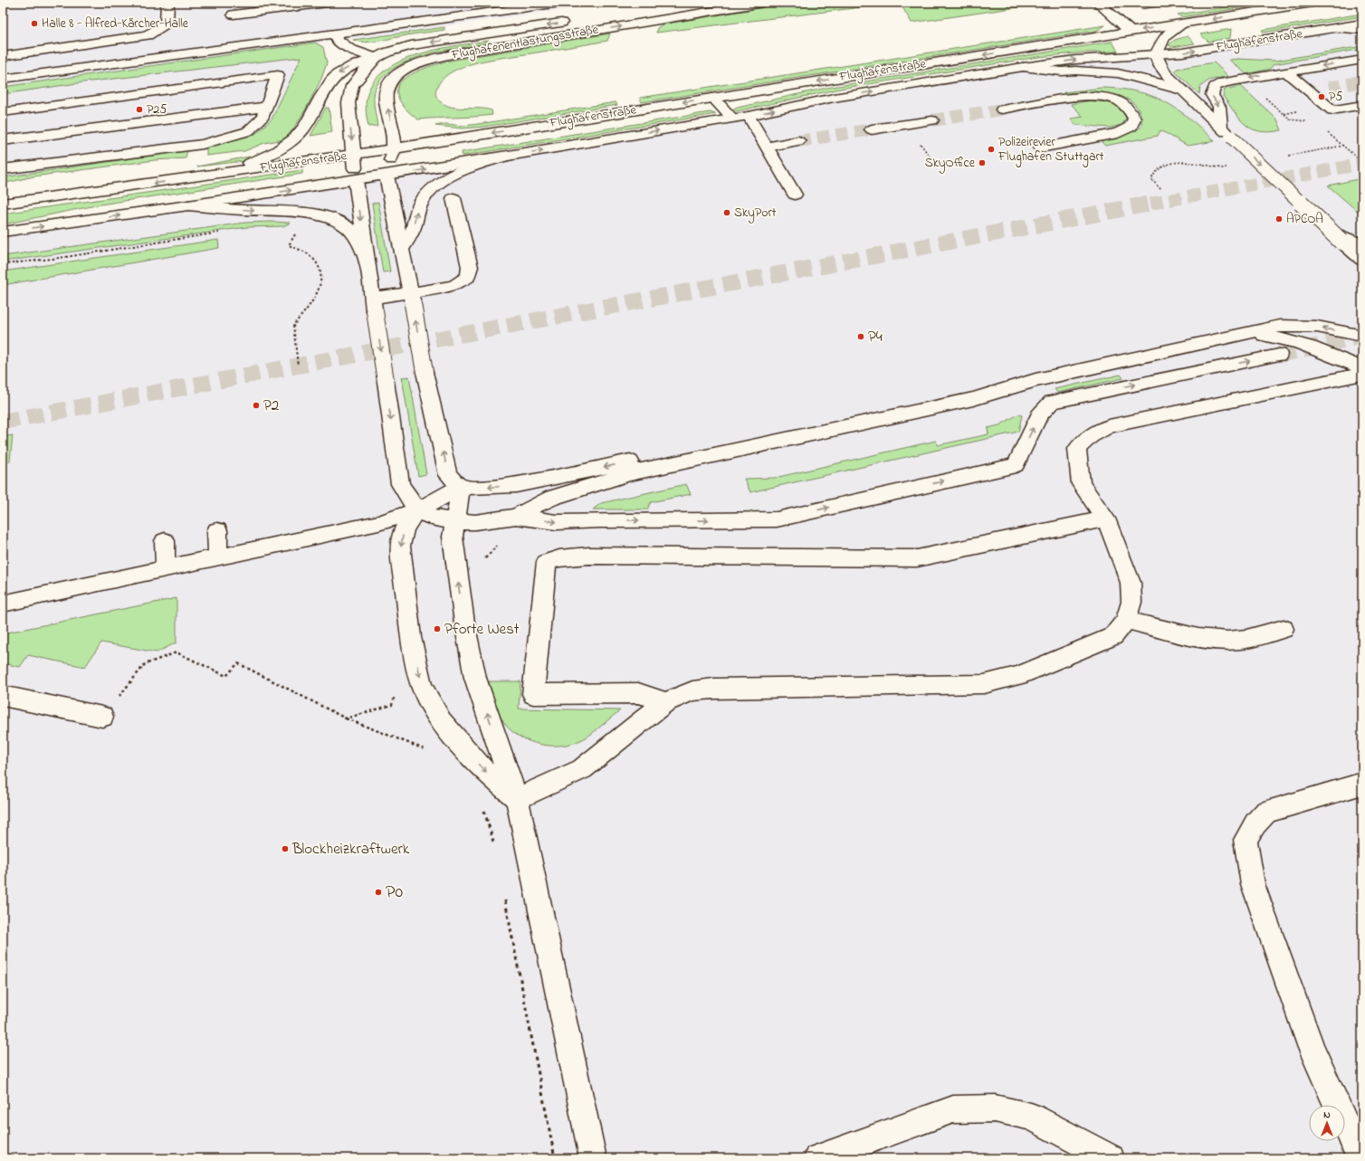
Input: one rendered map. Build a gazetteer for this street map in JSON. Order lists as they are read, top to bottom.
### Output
{
  "streets": {
    "main road": ["Flughafenstraße", "Flughafenentlastungsstraße"]
  },
  "crossings": [
    ["Flughafenstraße", "Flughafenentlastungsstraße"]
  ],
  "places": [
    "Halle 8 - Alfred-Kärcher-Halle",
    "P5",
    "P25",
    "Polizeirevier Flughafen Stuttgart",
    "SkyOffice",
    "SkyPort",
    "APCOA",
    "P4",
    "P2",
    "Pforte West",
    "Blockheizkraftwerk",
    "P0"
  ],
  "north": "top"
}
